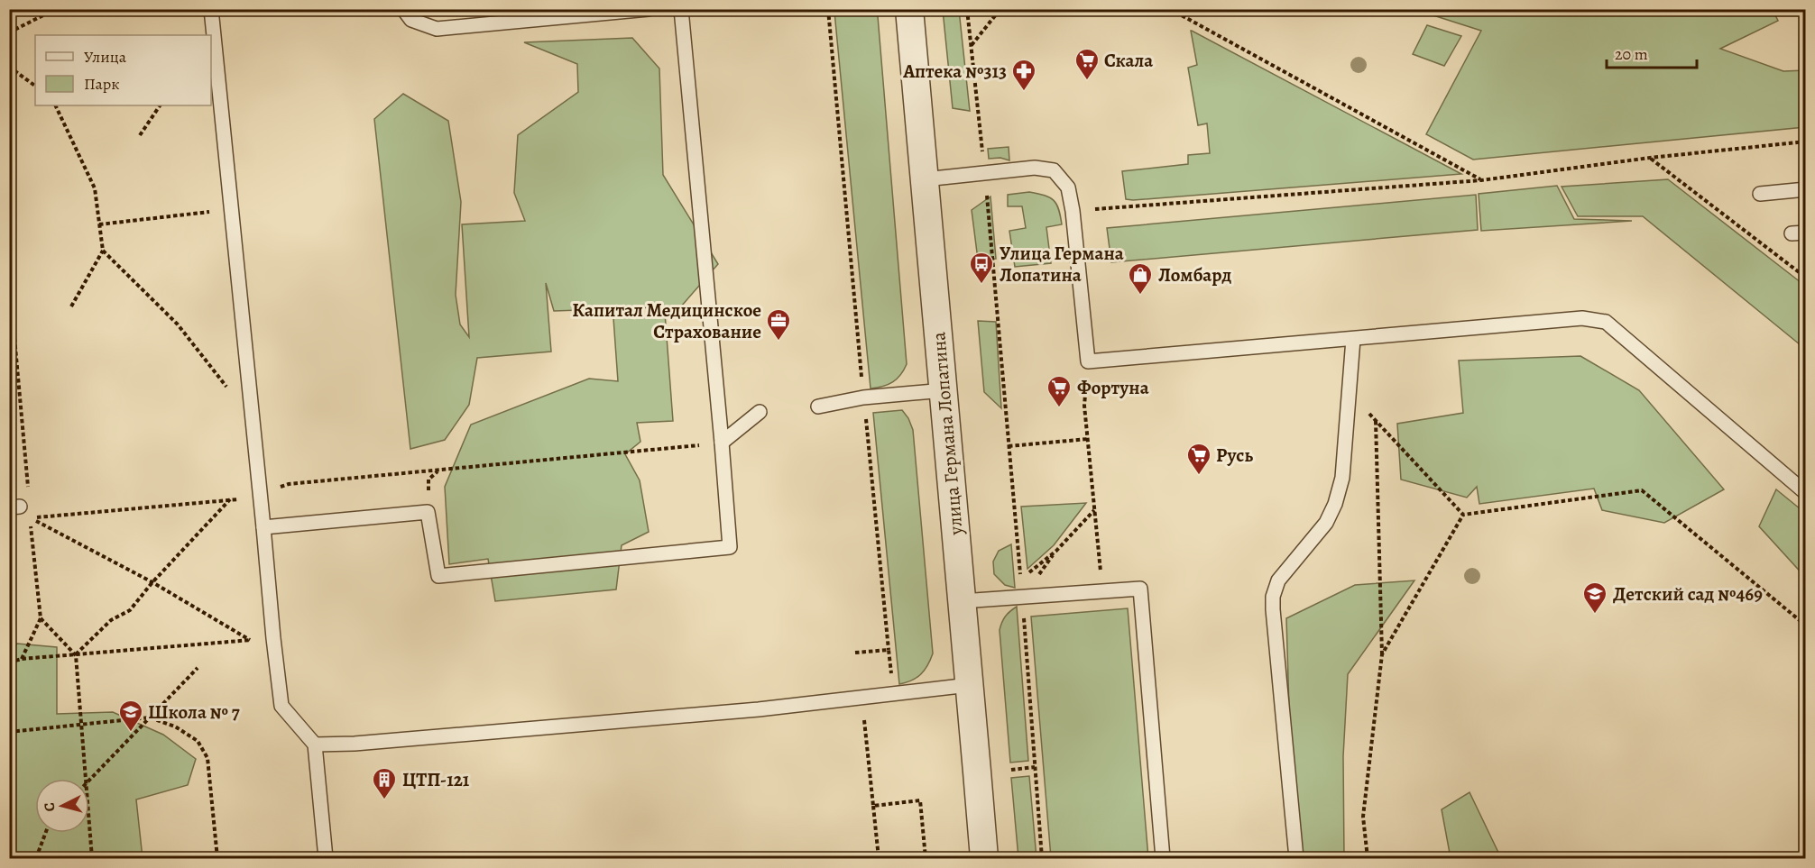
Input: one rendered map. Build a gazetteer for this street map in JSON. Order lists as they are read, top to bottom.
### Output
{
  "streets": {
    "street": ["улица Германа Лопатина"]
  },
  "places": {
    "supermarket": ["Скала", "Фортуна", "Русь"],
    "pharmacy": ["Аптека №313"],
    "bus stop": ["Улица Германа Лопатина"],
    "shop": ["Ломбард"],
    "office": ["Капитал Медицинское Страхование"],
    "school or university": ["Детский сад №469", "Школа № 7"],
    "building": ["ЦТП-121"]
  },
  "legend": ["Улица", "Парк"],
  "scale_bar": "20 m",
  "north": "left"
}
